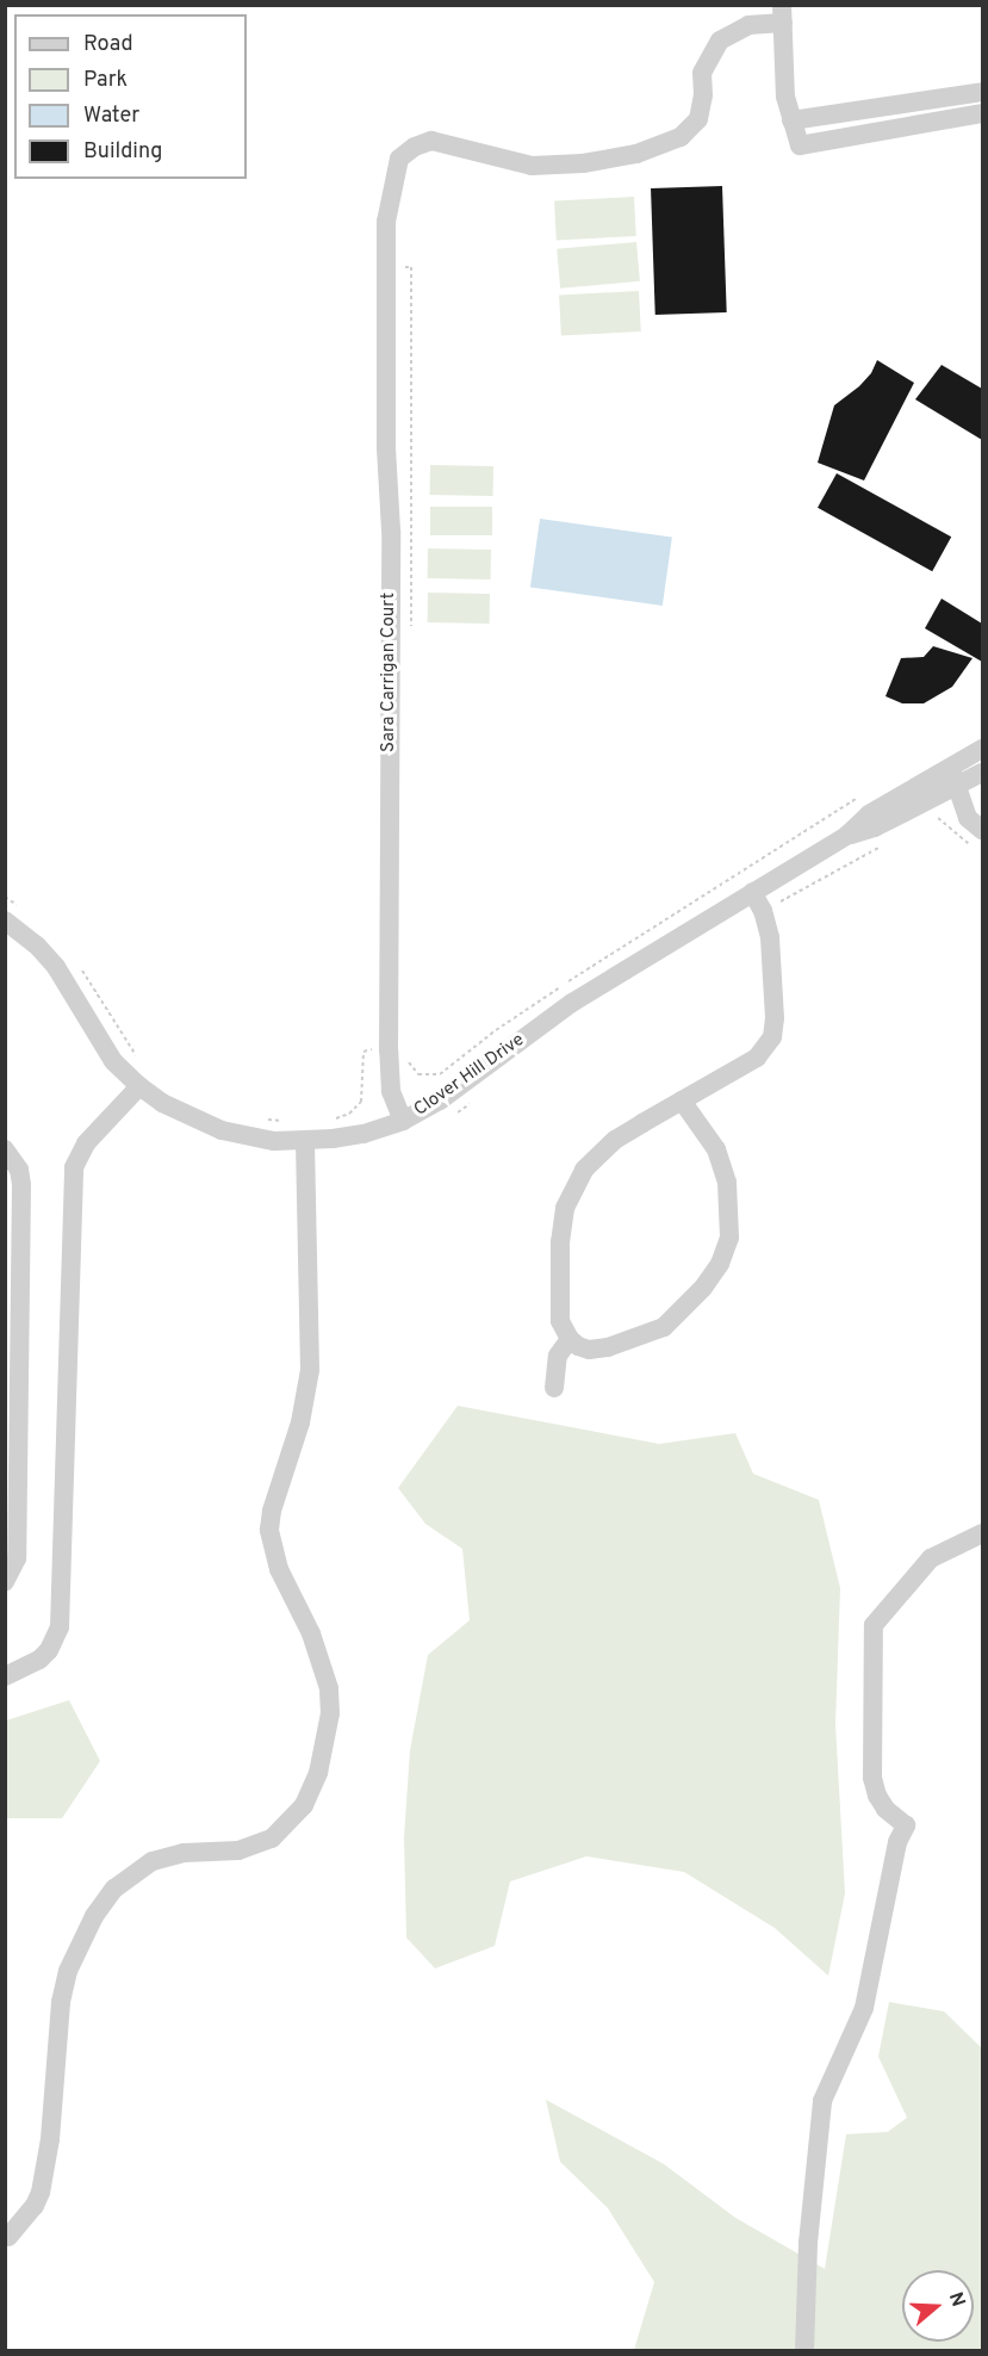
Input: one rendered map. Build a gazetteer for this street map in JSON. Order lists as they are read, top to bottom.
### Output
{
  "streets": {
    "street": ["Sara Carrigan Court", "Clover Hill Drive"]
  },
  "crossings": [
    ["Sara Carrigan Court", "Clover Hill Drive"]
  ],
  "legend": [
    "Road",
    "Park",
    "Water",
    "Building"
  ],
  "north": "right"
}
